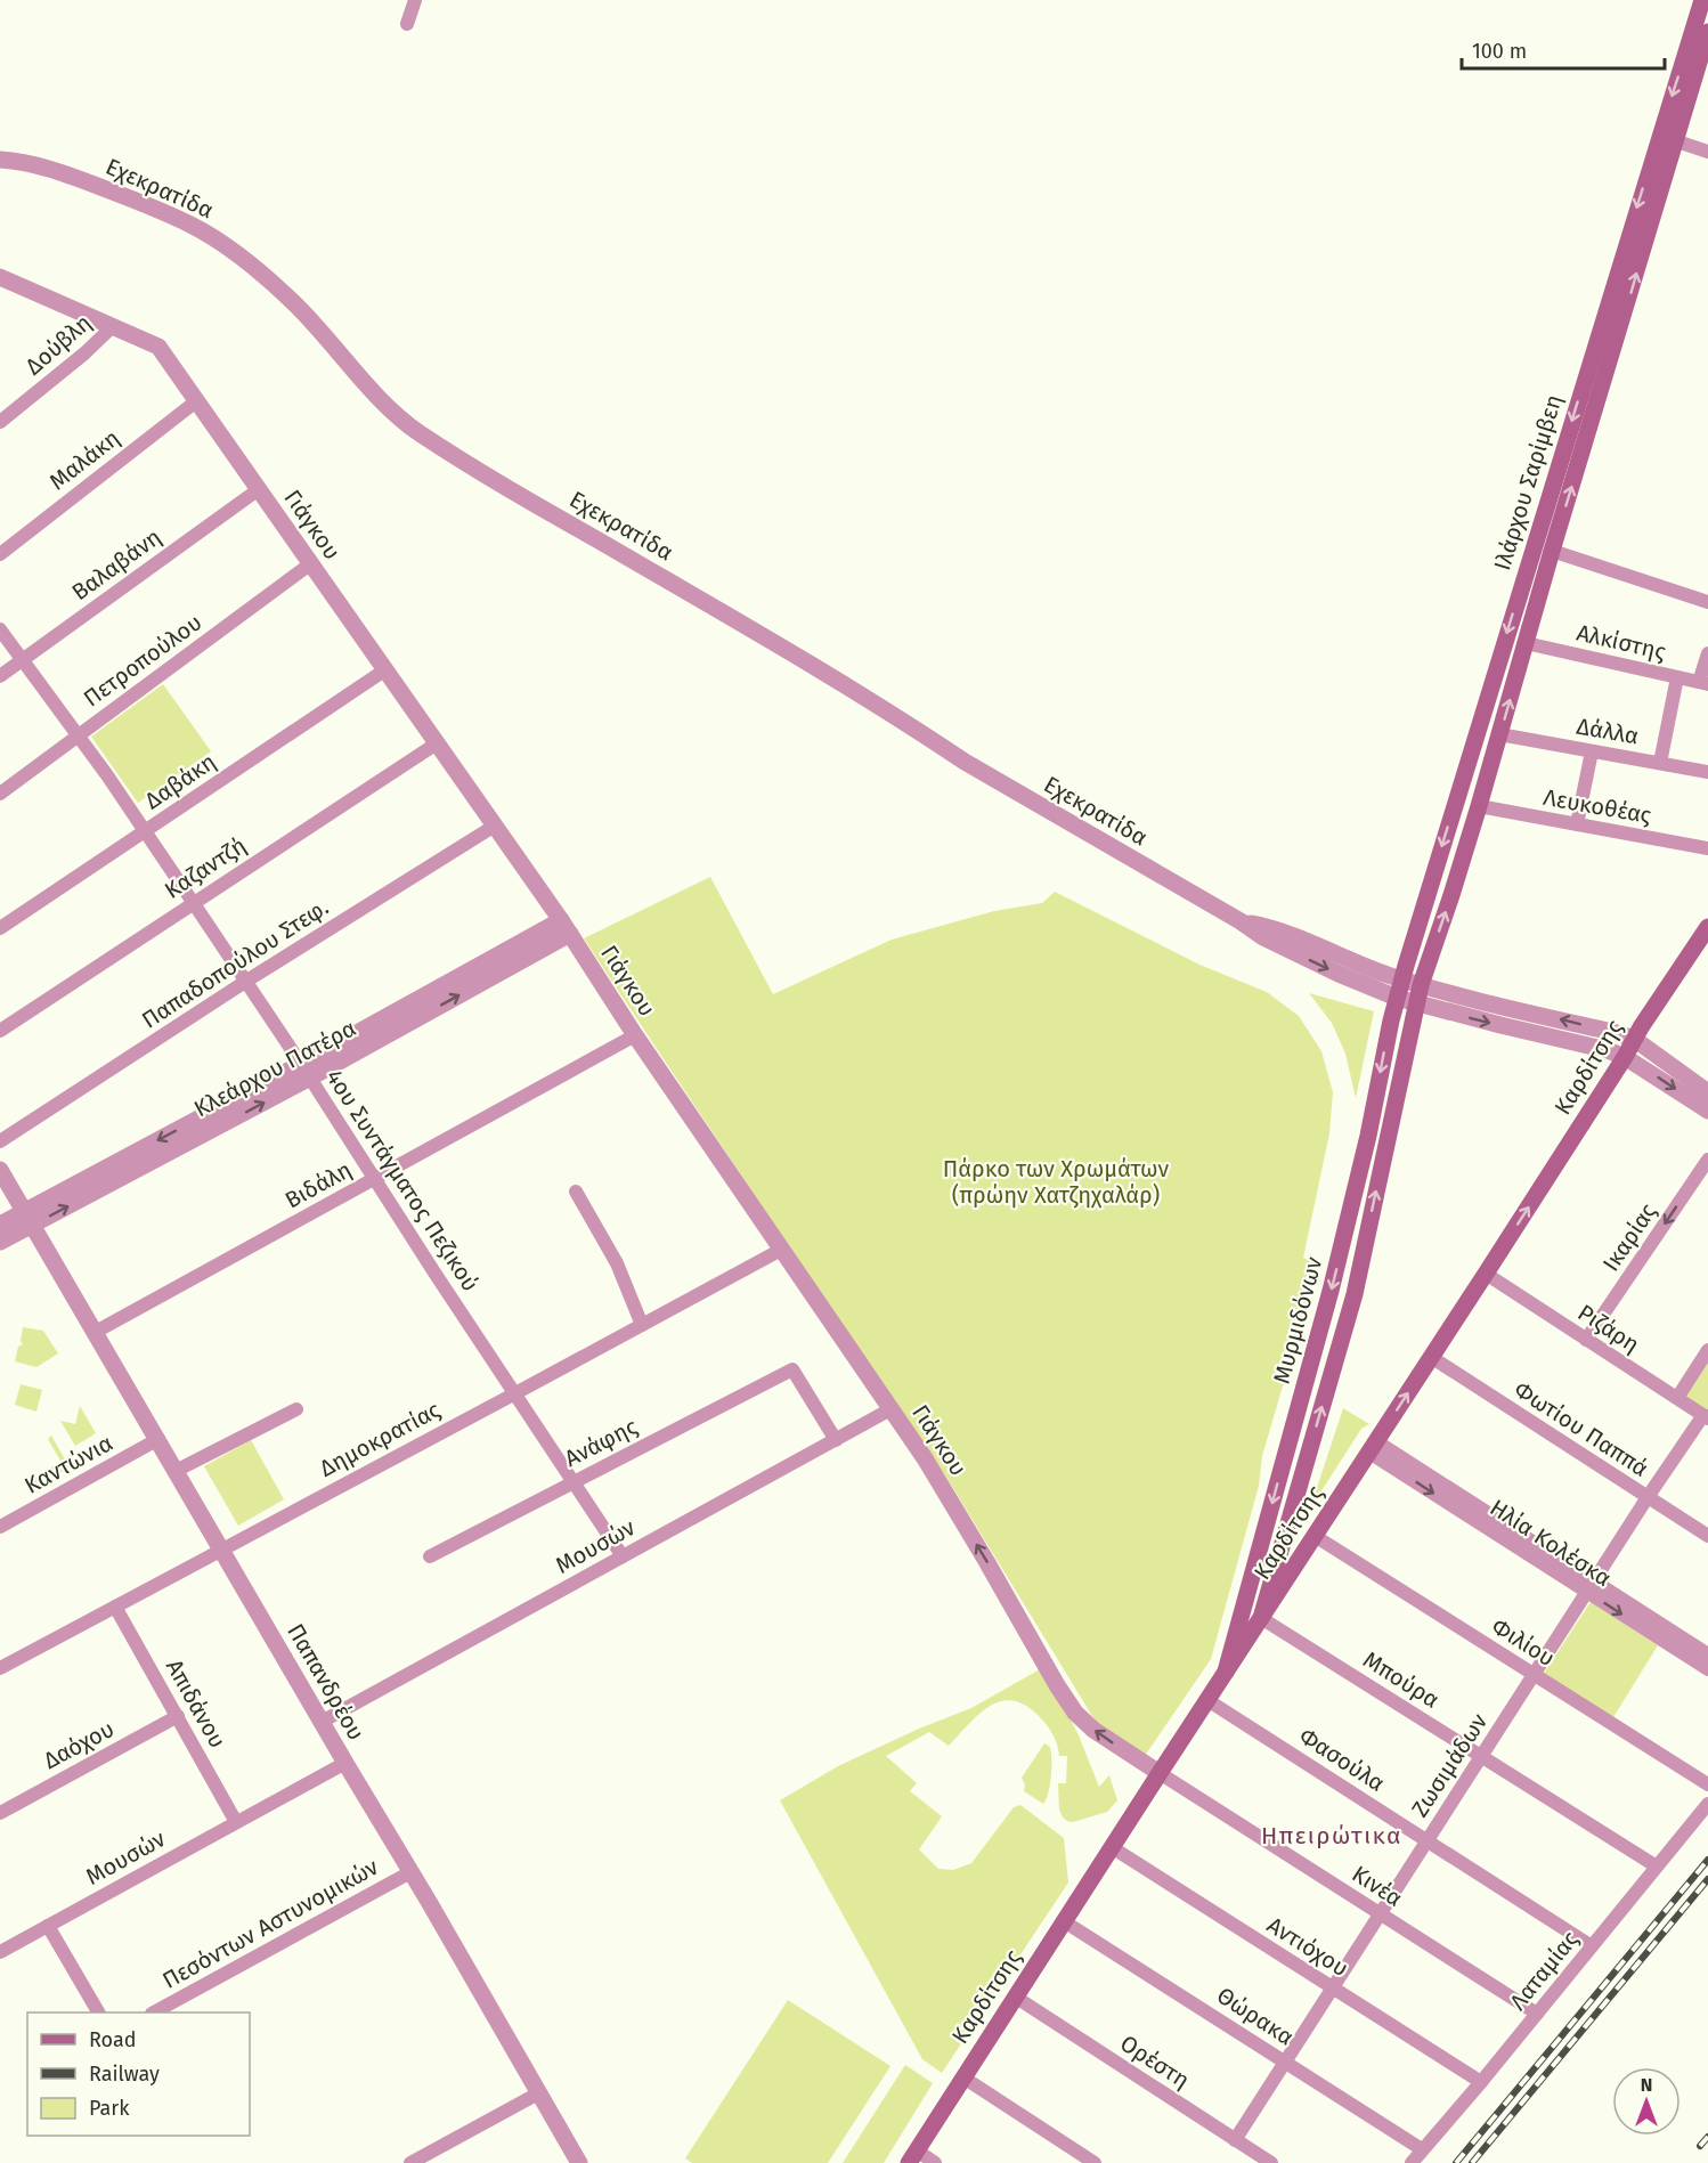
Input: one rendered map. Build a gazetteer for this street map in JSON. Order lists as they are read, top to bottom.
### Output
{
  "streets": {
    "main road": ["Ιλάρχου Σαρίμβεη", "Καρδίτσης", "Μυρμιδόνων"],
    "street": [
      "Εχεκρατίδα",
      "Δούβλη",
      "Μαλάκη",
      "Γιάγκου",
      "Βαλαβάνη",
      "Αλκίστης",
      "Πετροπούλου",
      "Δάλλα",
      "Δαβάκη",
      "Λευκοθέας",
      "Καζαντζή",
      "Παπαδοπούλου Στεφ.",
      "Κλεάρχου Πατέρα",
      "4ου Συντάγματος Πεζικού",
      "Βιδάλη",
      "Ικαρίας",
      "Ριζάρη",
      "Φωτίου Παππά",
      "Δημοκρατίας",
      "Ανάφης",
      "Καντώνια",
      "Ηλία Κολέσκα",
      "Μουσών",
      "Φιλίου",
      "Μπούρα",
      "Παπανδρέου",
      "Απιδάνου",
      "Δαόχου",
      "Φασούλα",
      "Ζωσιμάδων",
      "Κινέα",
      "Πεσόντων Αστυνομικών",
      "Αντιόχου",
      "Λαταμίας",
      "Θώρακα",
      "Ορέστη"
    ]
  },
  "crossings": [
    ["Εχεκρατίδα", "Ιλάρχου Σαρίμβεη"],
    ["Εχεκρατίδα", "Καρδίτσης"],
    ["Εχεκρατίδα", "Μυρμιδόνων"],
    ["Δούβλη", "Γιάγκου"],
    ["Μαλάκη", "Γιάγκου"],
    ["Ιλάρχου Σαρίμβεη", "Αλκίστης"],
    ["Ιλάρχου Σαρίμβεη", "Δάλλα"],
    ["Ιλάρχου Σαρίμβεη", "Λευκοθέας"],
    ["Ιλάρχου Σαρίμβεη", "Μυρμιδόνων"],
    ["Γιάγκου", "Βαλαβάνη"],
    ["Γιάγκου", "Πετροπούλου"],
    ["Γιάγκου", "Δαβάκη"],
    ["Γιάγκου", "Καζαντζή"],
    ["Γιάγκου", "Παπαδοπούλου Στεφ."],
    ["Γιάγκου", "Καρδίτσης"],
    ["Γιάγκου", "Κλεάρχου Πατέρα"],
    ["Γιάγκου", "Βιδάλη"],
    ["Γιάγκου", "Δημοκρατίας"],
    ["Γιάγκου", "Μουσών"],
    ["Γιάγκου", "Κινέα"],
    ["Βαλαβάνη", "4ου Συντάγματος Πεζικού"],
    ["Πετροπούλου", "4ου Συντάγματος Πεζικού"],
    ["Δαβάκη", "4ου Συντάγματος Πεζικού"],
    ["Καζαντζή", "4ου Συντάγματος Πεζικού"],
    ["Παπαδοπούλου Στεφ.", "4ου Συντάγματος Πεζικού"],
    ["Καρδίτσης", "Μυρμιδόνων"],
    ["Καρδίτσης", "Ριζάρη"],
    ["Καρδίτσης", "Φωτίου Παππά"],
    ["Καρδίτσης", "Ηλία Κολέσκα"],
    ["Καρδίτσης", "Φιλίου"],
    ["Καρδίτσης", "Μπούρα"],
    ["Καρδίτσης", "Φασούλα"],
    ["Καρδίτσης", "Κινέα"],
    ["Καρδίτσης", "Αντιόχου"],
    ["Καρδίτσης", "Θώρακα"],
    ["Καρδίτσης", "Ορέστη"],
    ["Κλεάρχου Πατέρα", "4ου Συντάγματος Πεζικού"],
    ["Κλεάρχου Πατέρα", "Παπανδρέου"],
    ["4ου Συντάγματος Πεζικού", "Βιδάλη"],
    ["4ου Συντάγματος Πεζικού", "Δημοκρατίας"],
    ["4ου Συντάγματος Πεζικού", "Ανάφης"],
    ["4ου Συντάγματος Πεζικού", "Μουσών"],
    ["Βιδάλη", "Παπανδρέου"],
    ["Ικαρίας", "Ριζάρη"],
    ["Μυρμιδόνων", "Μπούρα"],
    ["Ριζάρη", "Ζωσιμάδων"],
    ["Φωτίου Παππά", "Ζωσιμάδων"],
    ["Δημοκρατίας", "Παπανδρέου"],
    ["Δημοκρατίας", "Απιδάνου"],
    ["Ανάφης", "Μουσών"],
    ["Καντώνια", "Παπανδρέου"],
    ["Ηλία Κολέσκα", "Ζωσιμάδων"],
    ["Μουσών", "Παπανδρέου"],
    ["Μουσών", "Απιδάνου"],
    ["Φιλίου", "Ζωσιμάδων"],
    ["Μπούρα", "Ζωσιμάδων"],
    ["Μπούρα", "Λαταμίας"],
    ["Παπανδρέου", "Πεσόντων Αστυνομικών"],
    ["Απιδάνου", "Δαόχου"],
    ["Φασούλα", "Ζωσιμάδων"],
    ["Φασούλα", "Λαταμίας"],
    ["Ζωσιμάδων", "Κινέα"],
    ["Ζωσιμάδων", "Αντιόχου"],
    ["Ζωσιμάδων", "Θώρακα"],
    ["Ζωσιμάδων", "Ορέστη"],
    ["Κινέα", "Λαταμίας"],
    ["Αντιόχου", "Λαταμίας"],
    ["Λαταμίας", "Θώρακα"]
  ],
  "one_way": ["Ικαρίας"],
  "districts": ["Ηπειρώτικα"],
  "parks": ["Πάρκο των Χρωμάτων (πρώην Χατζηχαλάρ)"],
  "legend": ["Road", "Railway", "Park"],
  "scale_bar": "100 m",
  "north": "top"
}
